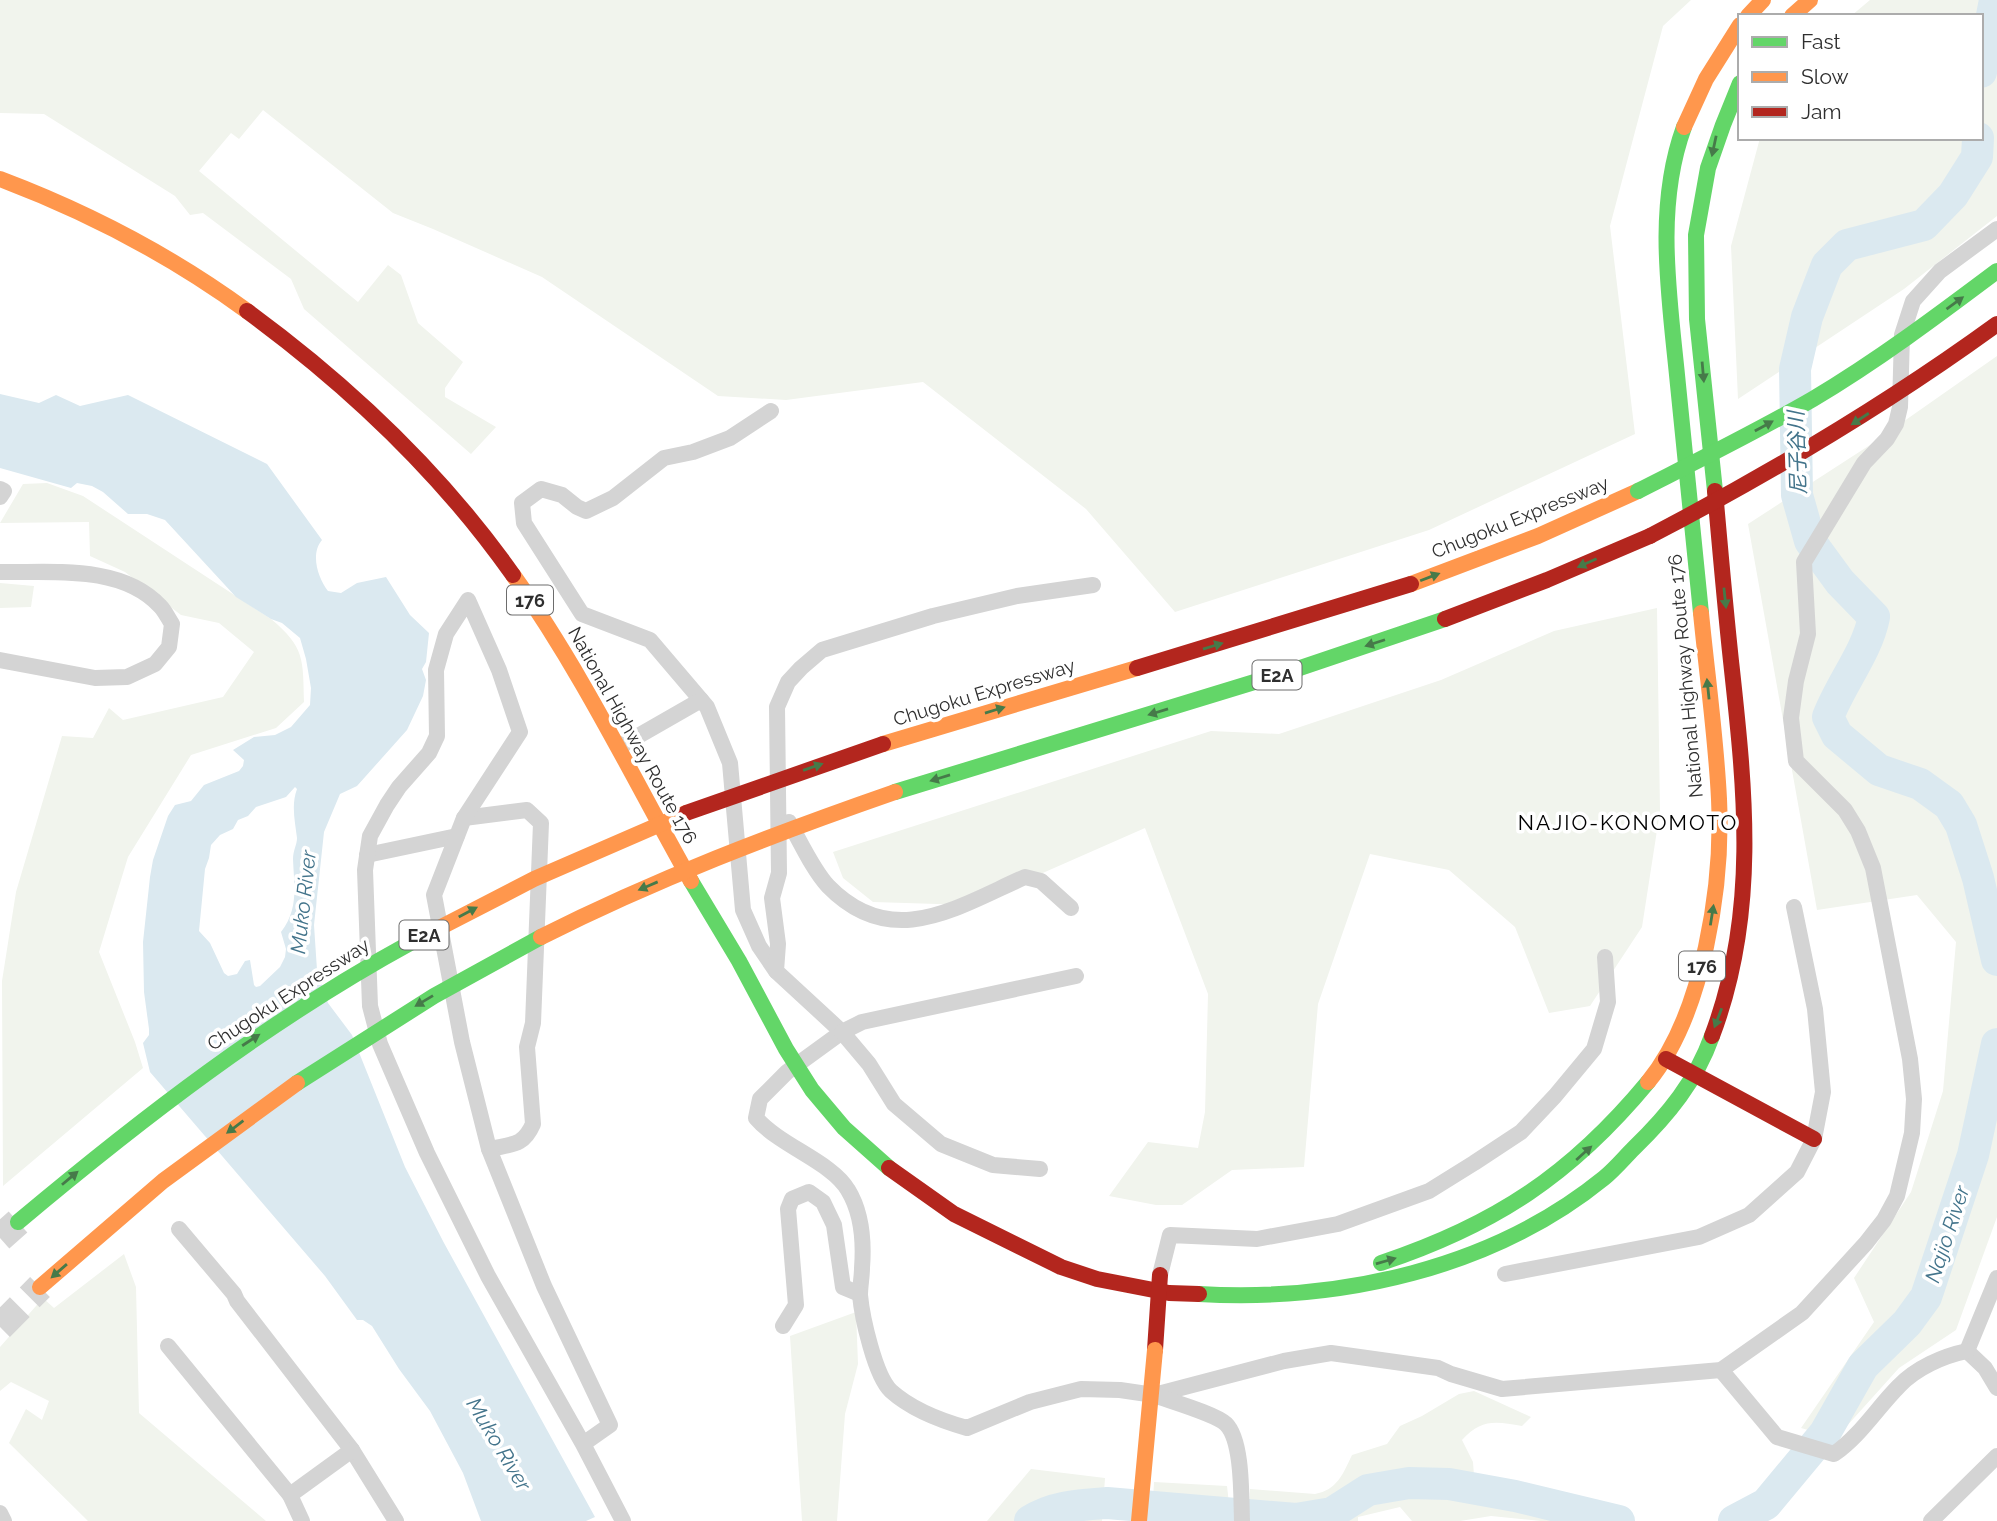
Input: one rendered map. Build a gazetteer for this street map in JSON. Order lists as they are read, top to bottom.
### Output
{
  "streets": {
    "main road": [
      "Chugoku Expressway",
      "176",
      "E2A",
      "National Highway Route 176"
    ]
  },
  "districts": ["NAJIO-KONOMOTO"],
  "water": ["尼子谷川", "Muko River", "Najio River"],
  "legend": ["Fast", "Slow", "Jam"]
}
